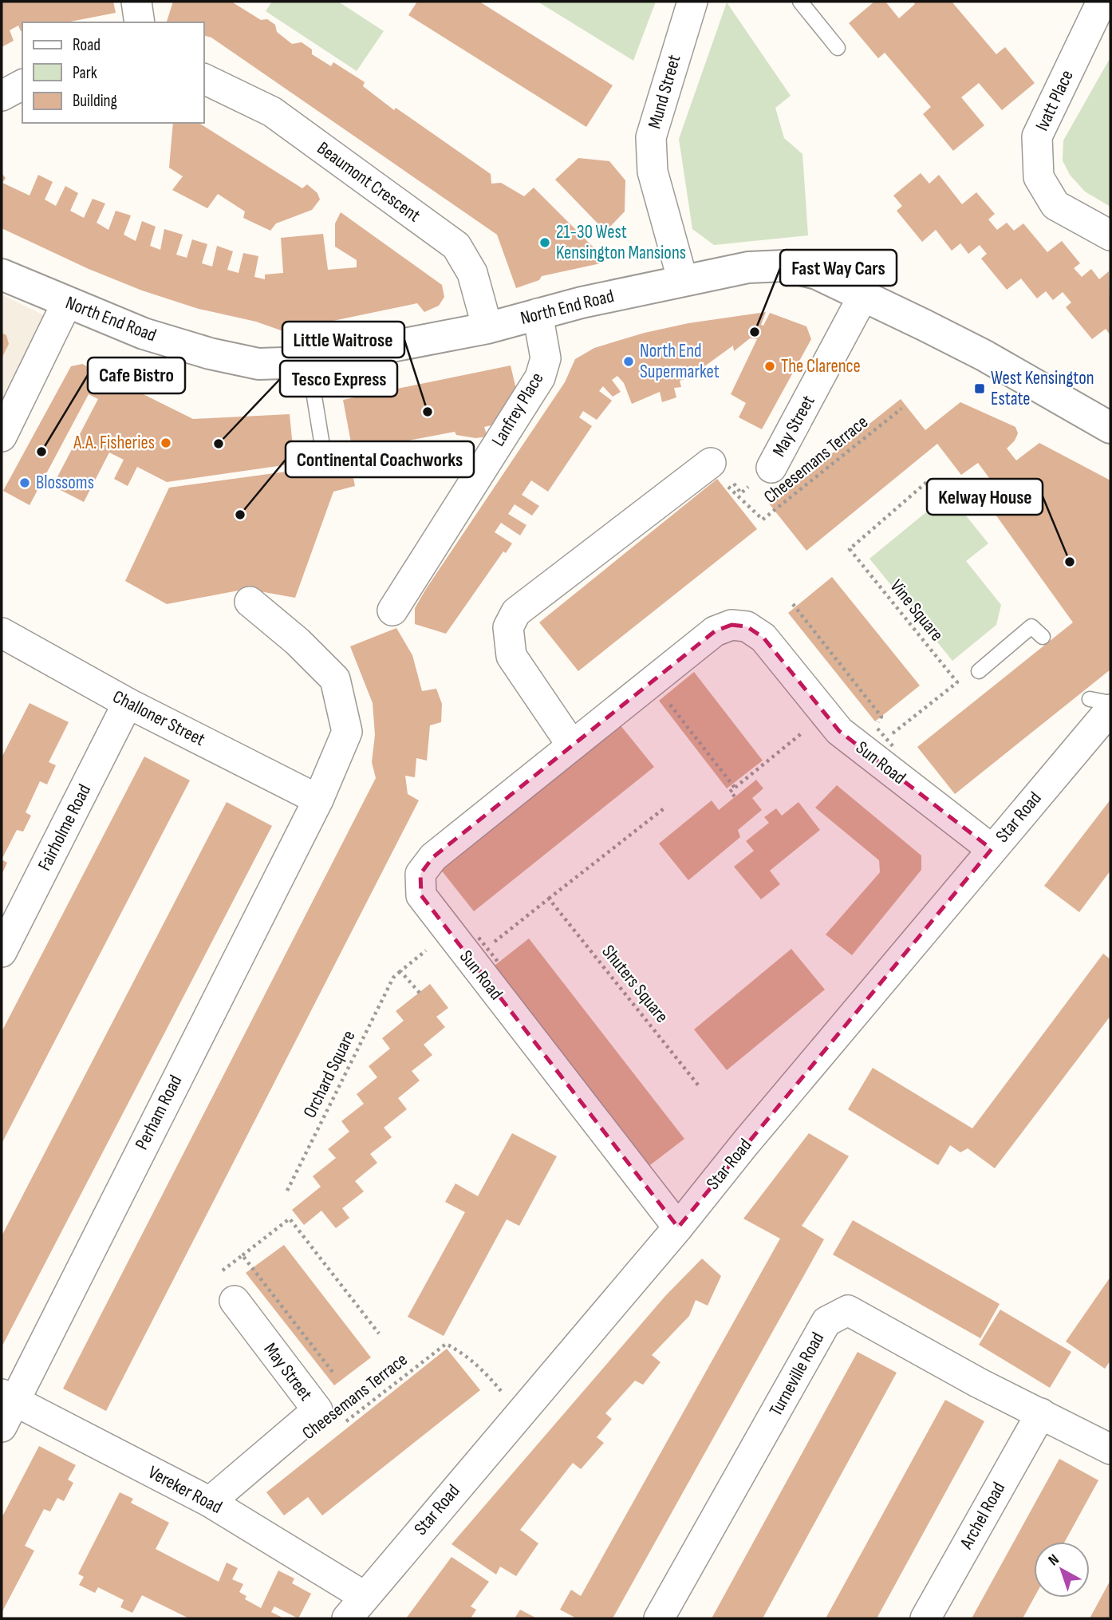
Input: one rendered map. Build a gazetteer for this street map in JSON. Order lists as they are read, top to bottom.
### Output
{
  "streets": {
    "main road": ["North End Road"],
    "street": [
      "Mund Street",
      "Ivatt Place",
      "Beaumont Crescent",
      "Lanfrey Place",
      "May Street",
      "Challoner Street",
      "Sun Road",
      "Star Road",
      "Fairholme Road",
      "Perham Road",
      "Turneville Road",
      "Vereker Road",
      "Archel Road"
    ],
    "path": [
      "Cheesemans Terrace",
      "Vine Square",
      "Shuters Square",
      "Orchard Square"
    ]
  },
  "crossings": [
    ["Mund Street", "North End Road"],
    ["Beaumont Crescent", "North End Road"],
    ["North End Road", "Lanfrey Place"],
    ["North End Road", "May Street"],
    ["May Street", "Vereker Road"],
    ["Cheesemans Terrace", "Star Road"],
    ["Vine Square", "Sun Road"],
    ["Challoner Street", "Fairholme Road"],
    ["Challoner Street", "Perham Road"],
    ["Sun Road", "Star Road"],
    ["Sun Road", "Orchard Square"],
    ["Star Road", "Vereker Road"],
    ["Perham Road", "Vereker Road"],
    ["Turneville Road", "Archel Road"]
  ],
  "places": {
    "other": [
      "21-30 West Kensington Mansions",
      "Fast Way Cars",
      "North End Supermarket",
      "The Clarence",
      "Little Waitrose",
      "A.A. Fisheries",
      "Tesco Express",
      "Cafe Bistro",
      "Blossoms",
      "Continental Coachworks",
      "Kelway House"
    ],
    "transit": ["West Kensington Estate"]
  },
  "legend": ["Road", "Park", "Building"],
  "north": "top left"
}
